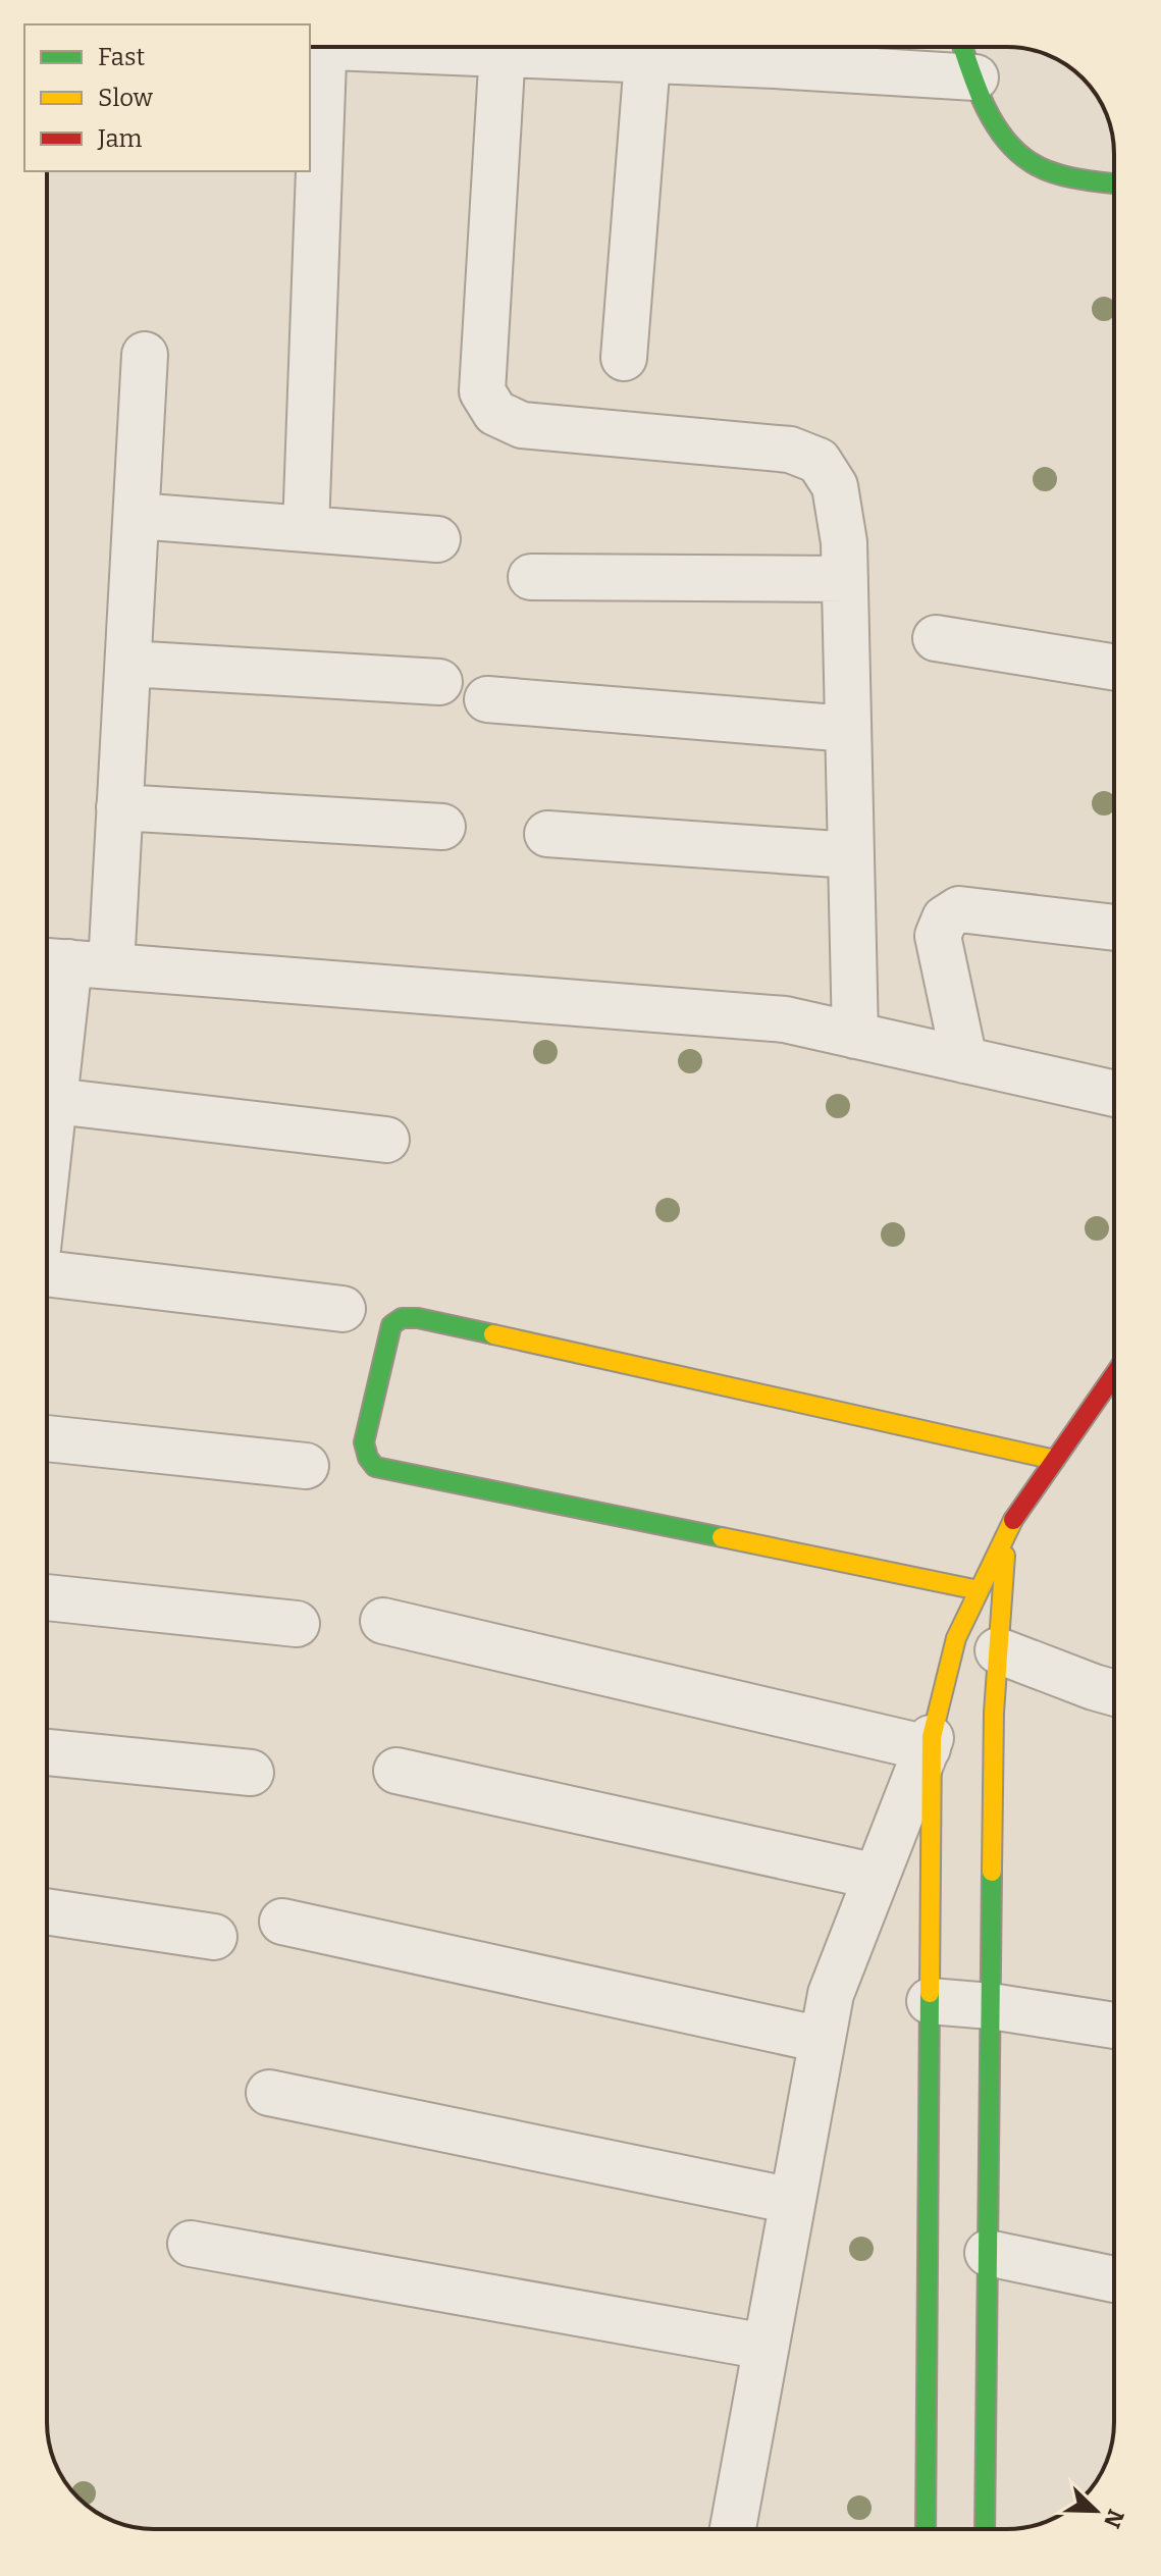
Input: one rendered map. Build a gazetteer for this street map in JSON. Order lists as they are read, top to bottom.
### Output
{
  "legend": ["Fast", "Slow", "Jam"],
  "north": "bottom right"
}
